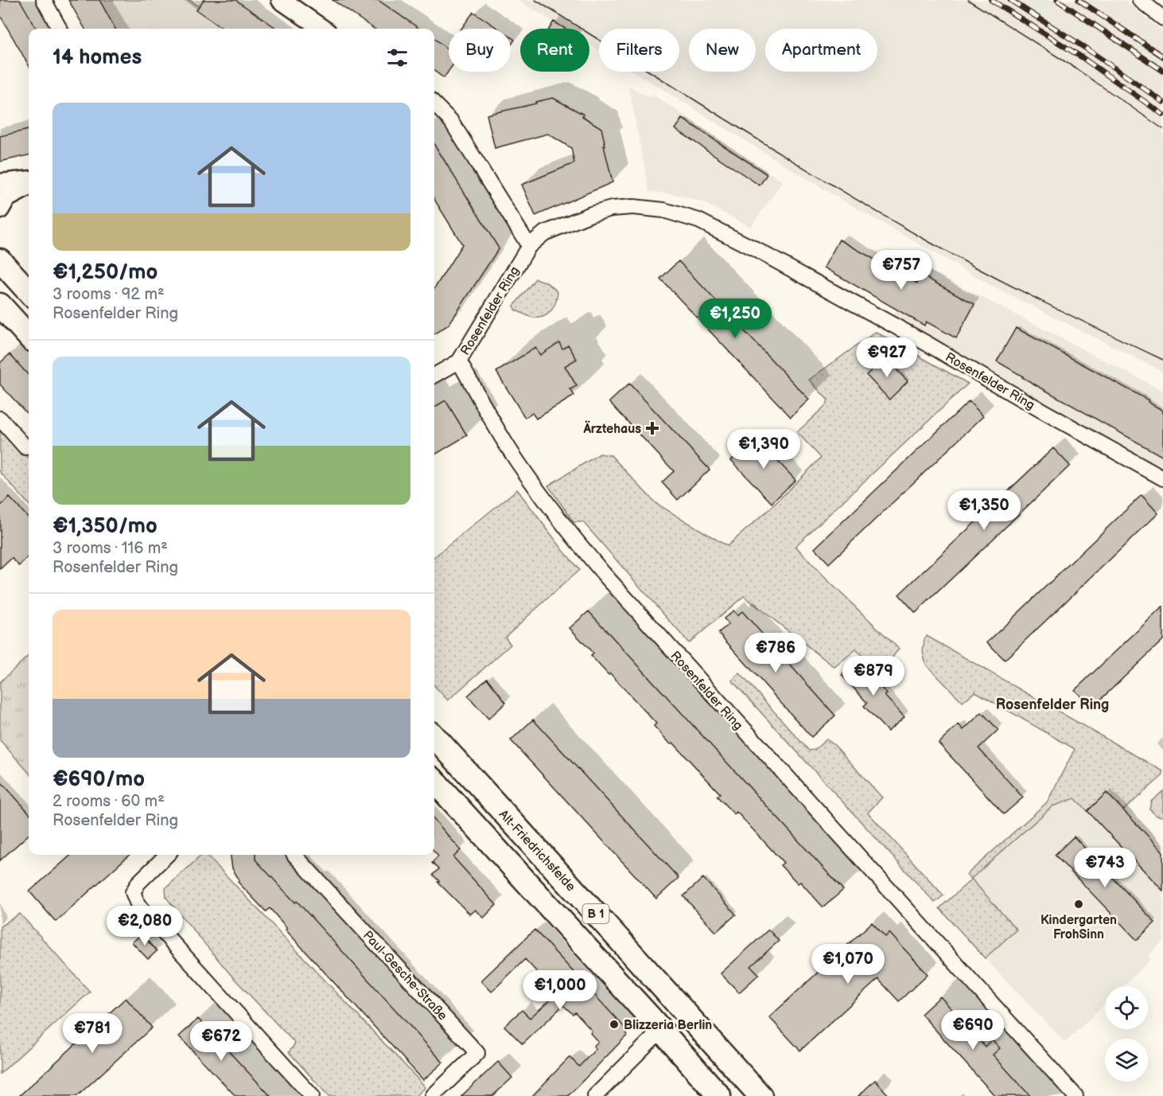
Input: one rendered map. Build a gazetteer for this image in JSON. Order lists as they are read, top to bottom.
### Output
{
  "streets": {
    "main road": ["Alt-Friedrichsfelde", "B 1"],
    "street": ["Rosenfelder Ring", "Paul-Gesche-Straße"]
  },
  "districts": ["Rosenfelder Ring"],
  "places": {
    "health": ["Ärztehaus"],
    "other": ["Kindergarten FrohSinn", "Blizzeria Berlin"]
  },
  "page": {
    "chip": [
      "Buy",
      "Rent",
      "Filters",
      "New",
      "Apartment"
    ],
    "heading": "14 homes",
    "list": [
      {
        "name": "€1,250/mo",
        "note": "3 rooms · 92 m² · Rosenfelder Ring"
      },
      {
        "name": "€1,350/mo",
        "note": "3 rooms · 116 m² · Rosenfelder Ring"
      },
      {
        "name": "€690/mo",
        "note": "2 rooms · 60 m² · Rosenfelder Ring"
      }
    ],
    "price": [
      "€757",
      "€1,250",
      "€927",
      "€1,390",
      "€1,350",
      "€786",
      "€879",
      "€743",
      "€2,080",
      "€1,070",
      "€1,000",
      "€690",
      "€781",
      "€672"
    ]
  }
}
